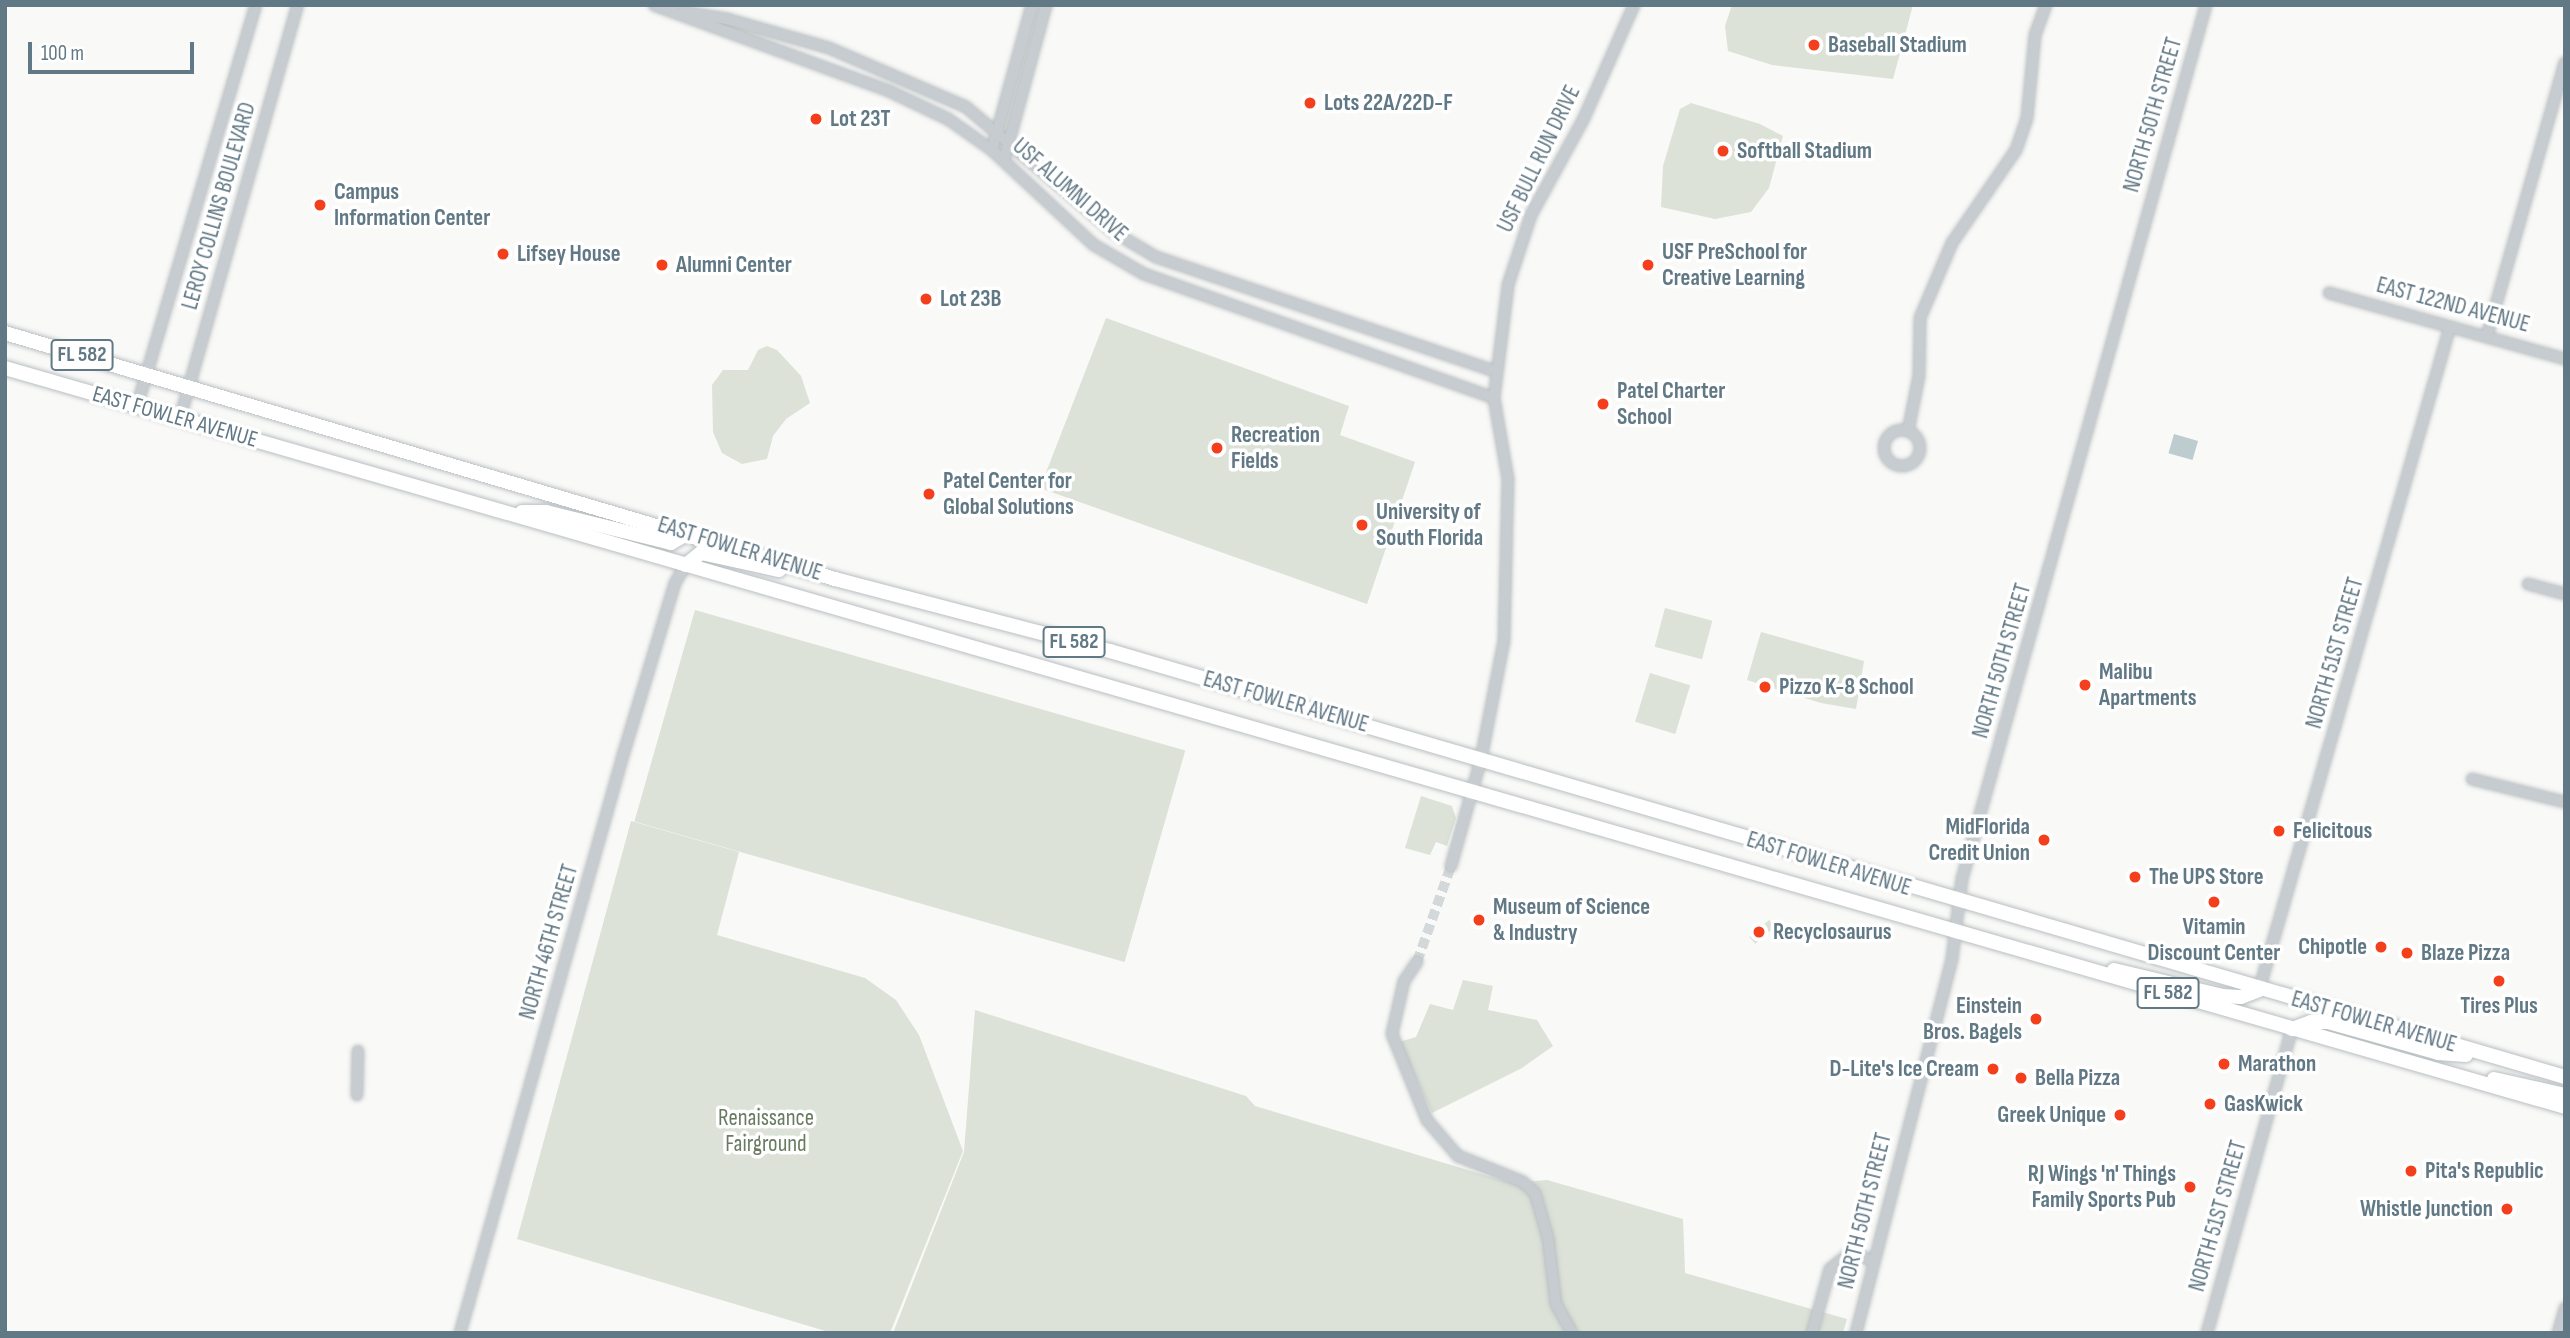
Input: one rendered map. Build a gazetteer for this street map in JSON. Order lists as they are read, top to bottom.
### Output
{
  "streets": {
    "main road": ["FL 582", "EAST FOWLER AVENUE"],
    "street": [
      "NORTH 50TH STREET",
      "USF BULL RUN DRIVE",
      "USF ALUMNI DRIVE",
      "LEROY COLLINS BOULEVARD",
      "EAST 122ND AVENUE",
      "NORTH 51ST STREET",
      "NORTH 46TH STREET"
    ]
  },
  "crossings": [
    ["NORTH 50TH STREET", "EAST FOWLER AVENUE"],
    ["USF BULL RUN DRIVE", "USF ALUMNI DRIVE"],
    ["USF BULL RUN DRIVE", "EAST FOWLER AVENUE"],
    ["LEROY COLLINS BOULEVARD", "EAST FOWLER AVENUE"],
    ["EAST 122ND AVENUE", "NORTH 51ST STREET"],
    ["EAST FOWLER AVENUE", "NORTH 51ST STREET"],
    ["EAST FOWLER AVENUE", "NORTH 46TH STREET"]
  ],
  "parks": ["Renaissance Fairground"],
  "places": [
    "Baseball Stadium",
    "Lots 22A/22D-F",
    "Lot 23T",
    "Softball Stadium",
    "Campus Information Center",
    "Lifsey House",
    "Alumni Center",
    "USF PreSchool for Creative Learning",
    "Lot 23B",
    "Patel Charter School",
    "Recreation Fields",
    "Patel Center for Global Solutions",
    "University of South Florida",
    "Malibu Apartments",
    "Pizzo K-8 School",
    "Felicitous",
    "MidFlorida Credit Union",
    "The UPS Store",
    "Vitamin Discount Center",
    "Museum of Science & Industry",
    "Recyclosaurus",
    "Chipotle",
    "Blaze Pizza",
    "Tires Plus",
    "Einstein Bros. Bagels",
    "Marathon",
    "D-Lite's Ice Cream",
    "Bella Pizza",
    "GasKwick",
    "Greek Unique",
    "Pita's Republic",
    "RJ Wings 'n' Things Family Sports Pub",
    "Whistle Junction"
  ],
  "scale_bar": "100 m"
}
